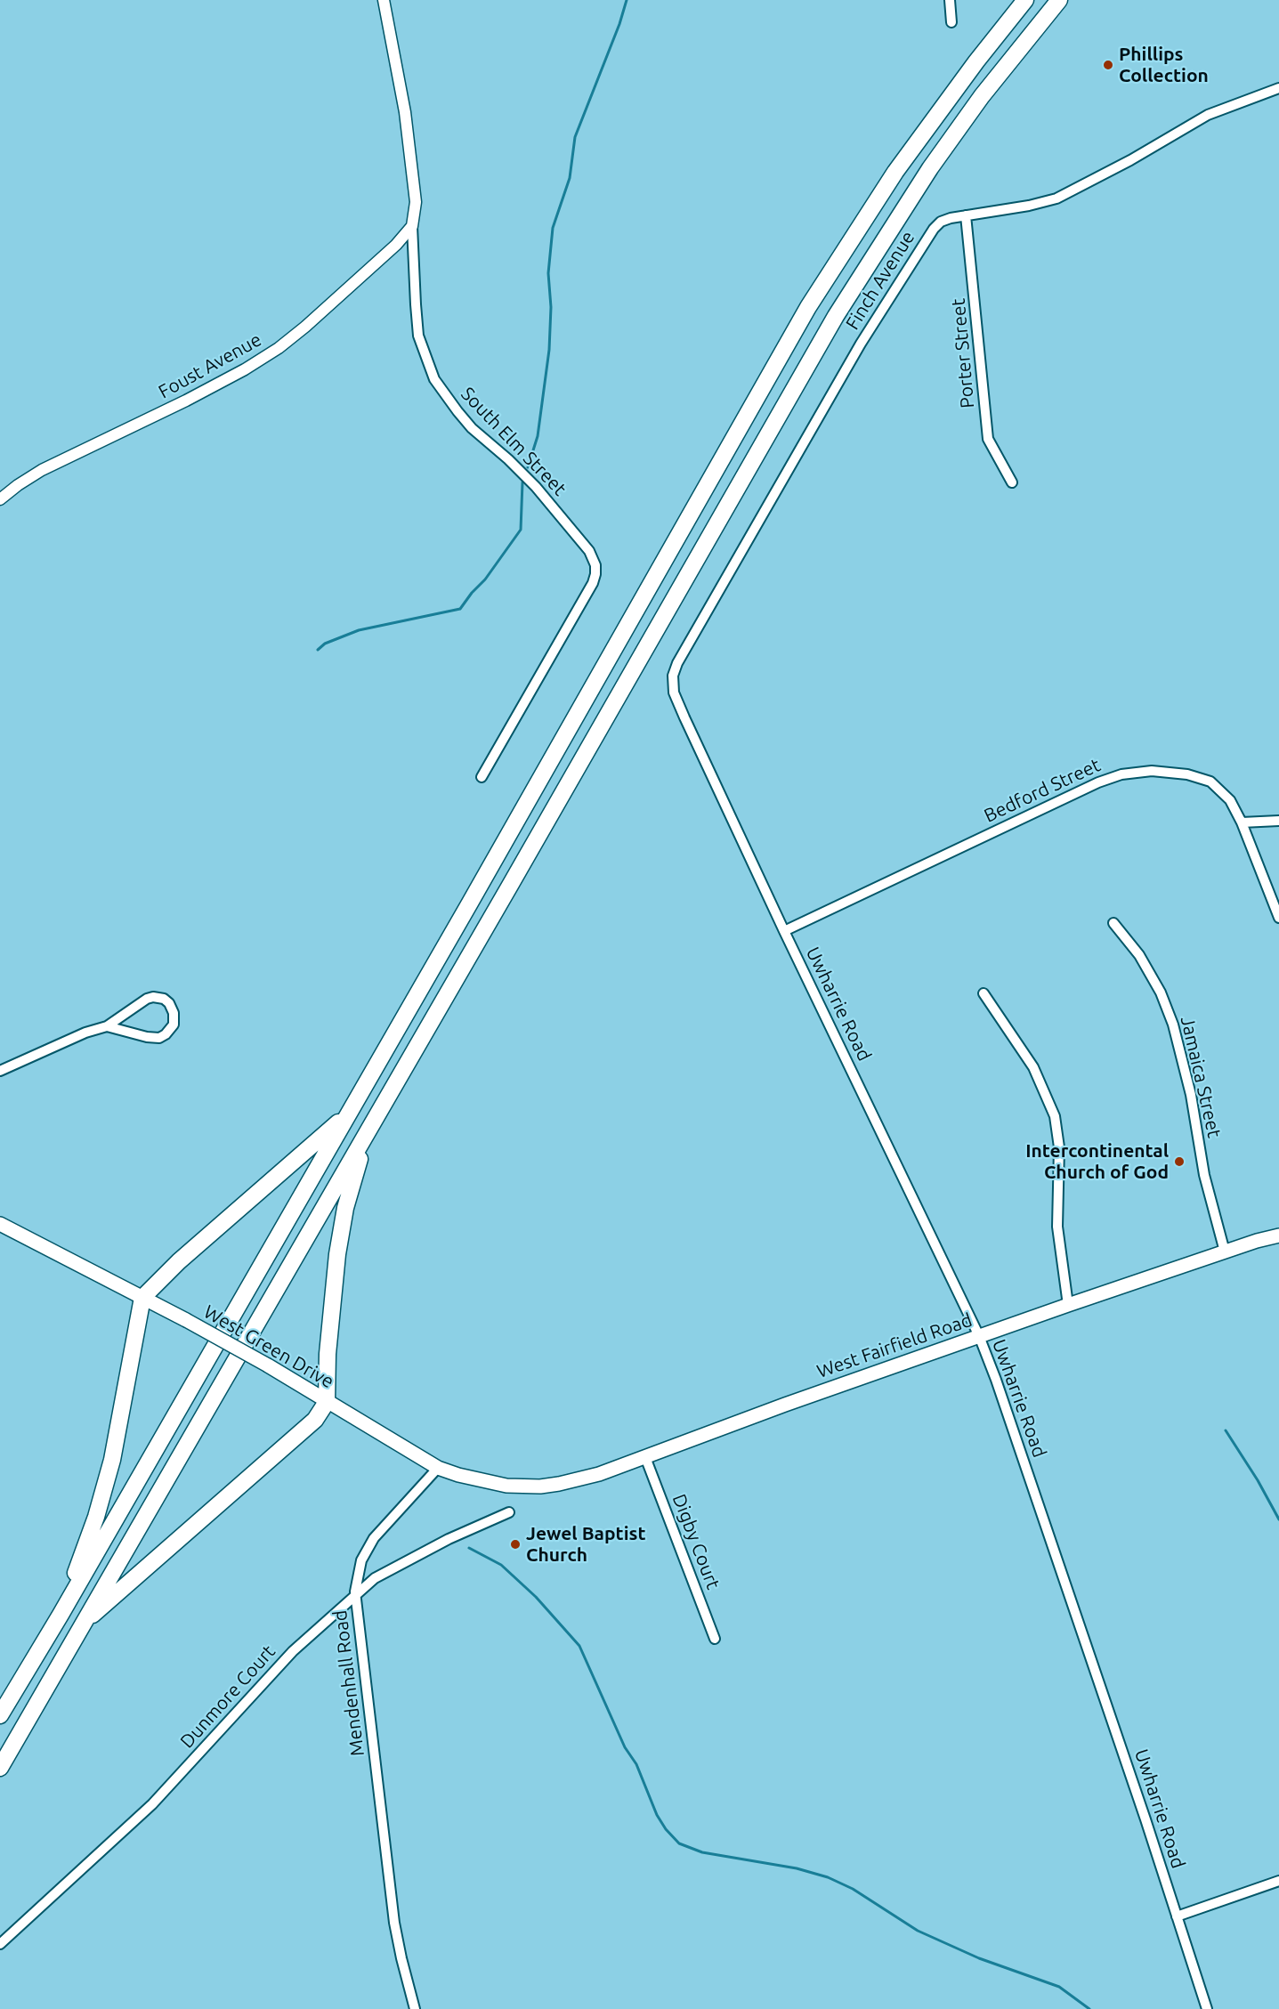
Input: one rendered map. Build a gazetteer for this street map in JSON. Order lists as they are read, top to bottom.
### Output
{
  "streets": {
    "main road": ["West Fairfield Road", "West Green Drive"],
    "street": [
      "Finch Avenue",
      "Porter Street",
      "Foust Avenue",
      "South Elm Street",
      "Bedford Street",
      "Uwharrie Road",
      "Jamaica Street",
      "Digby Court",
      "Mendenhall Road",
      "Dunmore Court"
    ]
  },
  "crossings": [
    ["Finch Avenue", "Porter Street"],
    ["Finch Avenue", "Uwharrie Road"],
    ["Foust Avenue", "South Elm Street"],
    ["Bedford Street", "Uwharrie Road"],
    ["Uwharrie Road", "West Fairfield Road"],
    ["Jamaica Street", "West Fairfield Road"],
    ["West Fairfield Road", "West Green Drive"],
    ["West Fairfield Road", "Digby Court"],
    ["West Green Drive", "Mendenhall Road"],
    ["Mendenhall Road", "Dunmore Court"]
  ],
  "places": ["Phillips Collection", "Intercontinental Church of God", "Jewel Baptist Church"]
}
